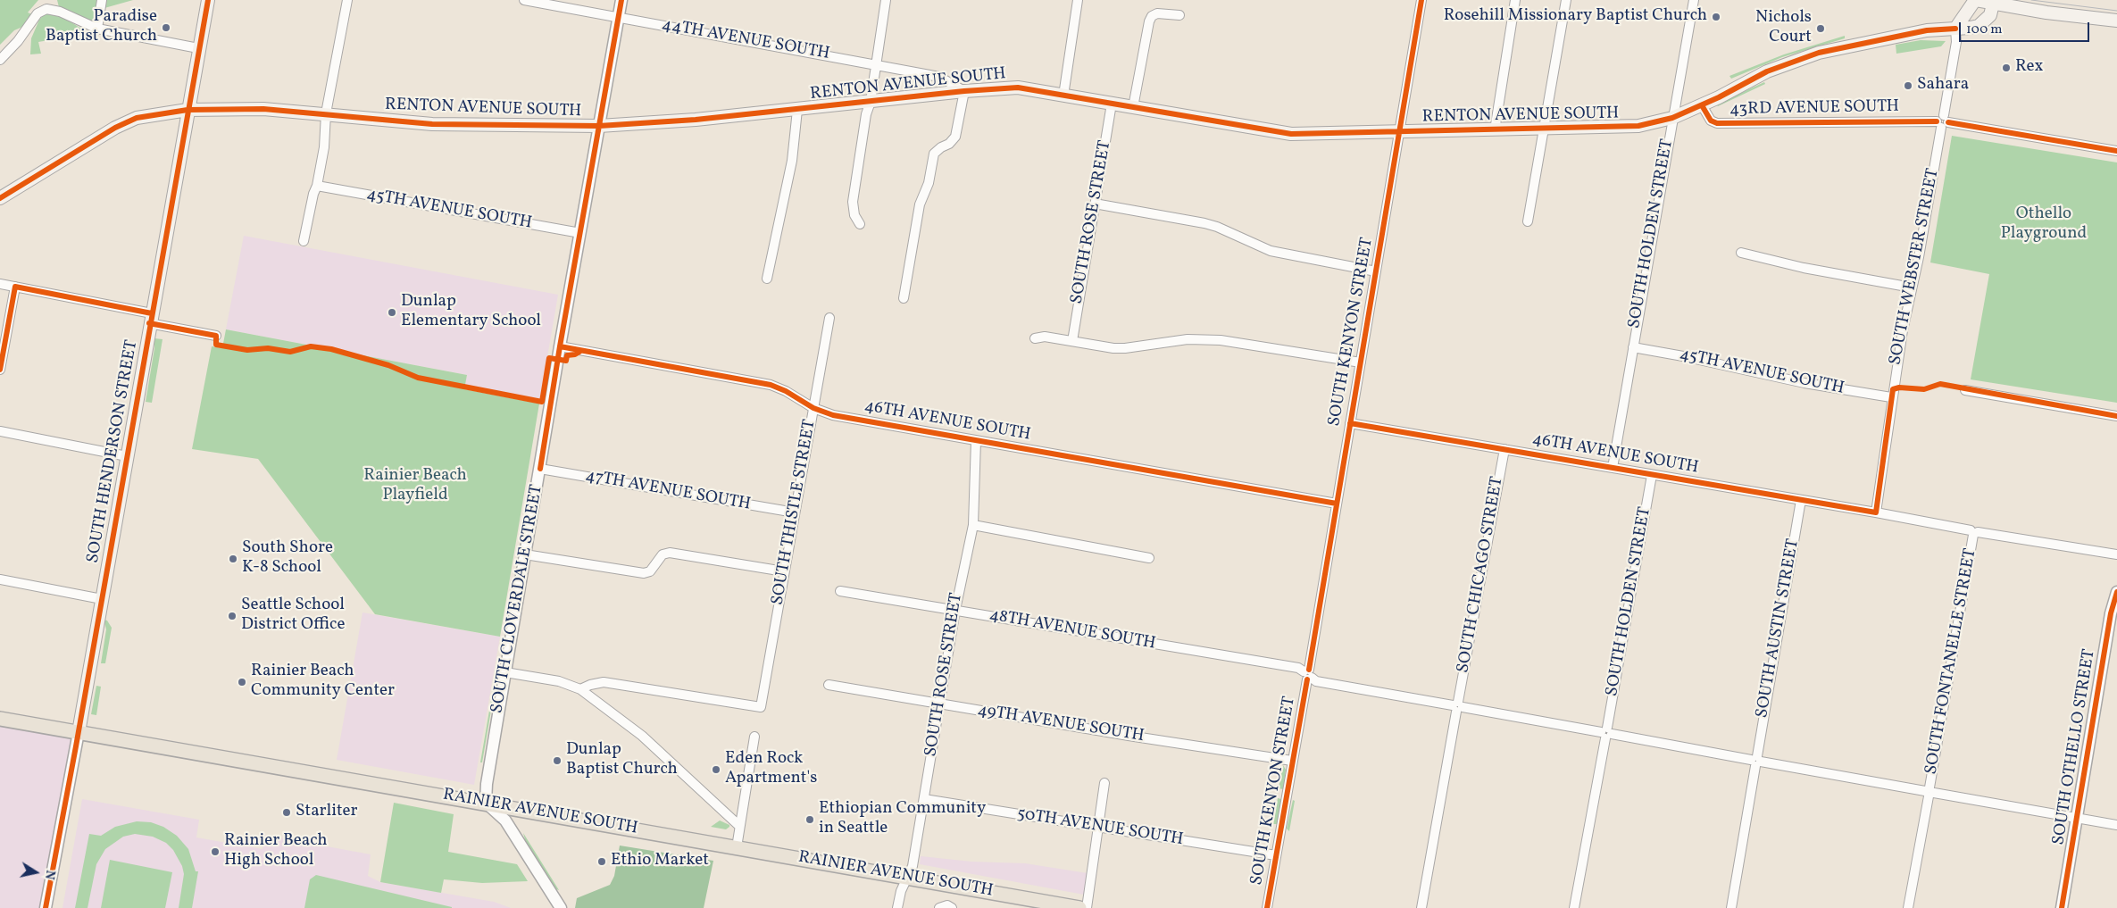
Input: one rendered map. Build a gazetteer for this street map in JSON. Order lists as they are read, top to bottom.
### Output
{
  "streets": {
    "main road": ["RENTON AVENUE SOUTH", "SOUTH HENDERSON STREET", "RAINIER AVENUE SOUTH"],
    "street": [
      "44TH AVENUE SOUTH",
      "43RD AVENUE SOUTH",
      "45TH AVENUE SOUTH",
      "SOUTH ROSE STREET",
      "SOUTH HOLDEN STREET",
      "SOUTH WEBSTER STREET",
      "SOUTH KENYON STREET",
      "46TH AVENUE SOUTH",
      "47TH AVENUE SOUTH",
      "SOUTH THISTLE STREET",
      "SOUTH CHICAGO STREET",
      "SOUTH CLOVERDALE STREET",
      "SOUTH AUSTIN STREET",
      "48TH AVENUE SOUTH",
      "SOUTH FONTANELLE STREET",
      "49TH AVENUE SOUTH",
      "SOUTH OTHELLO STREET",
      "50TH AVENUE SOUTH"
    ]
  },
  "crossings": [
    ["44TH AVENUE SOUTH", "RENTON AVENUE SOUTH"],
    ["44TH AVENUE SOUTH", "SOUTH CLOVERDALE STREET"],
    ["RENTON AVENUE SOUTH", "43RD AVENUE SOUTH"],
    ["RENTON AVENUE SOUTH", "SOUTH ROSE STREET"],
    ["RENTON AVENUE SOUTH", "SOUTH HOLDEN STREET"],
    ["RENTON AVENUE SOUTH", "SOUTH WEBSTER STREET"],
    ["RENTON AVENUE SOUTH", "SOUTH KENYON STREET"],
    ["RENTON AVENUE SOUTH", "SOUTH HENDERSON STREET"],
    ["RENTON AVENUE SOUTH", "SOUTH CLOVERDALE STREET"],
    ["43RD AVENUE SOUTH", "SOUTH WEBSTER STREET"],
    ["45TH AVENUE SOUTH", "SOUTH HOLDEN STREET"],
    ["45TH AVENUE SOUTH", "SOUTH WEBSTER STREET"],
    ["45TH AVENUE SOUTH", "SOUTH CLOVERDALE STREET"],
    ["SOUTH ROSE STREET", "46TH AVENUE SOUTH"],
    ["SOUTH ROSE STREET", "48TH AVENUE SOUTH"],
    ["SOUTH ROSE STREET", "49TH AVENUE SOUTH"],
    ["SOUTH ROSE STREET", "RAINIER AVENUE SOUTH"],
    ["SOUTH ROSE STREET", "50TH AVENUE SOUTH"],
    ["SOUTH HOLDEN STREET", "46TH AVENUE SOUTH"],
    ["SOUTH HOLDEN STREET", "48TH AVENUE SOUTH"],
    ["SOUTH WEBSTER STREET", "46TH AVENUE SOUTH"],
    ["SOUTH KENYON STREET", "46TH AVENUE SOUTH"],
    ["SOUTH KENYON STREET", "48TH AVENUE SOUTH"],
    ["SOUTH KENYON STREET", "49TH AVENUE SOUTH"],
    ["SOUTH KENYON STREET", "50TH AVENUE SOUTH"],
    ["46TH AVENUE SOUTH", "SOUTH THISTLE STREET"],
    ["46TH AVENUE SOUTH", "SOUTH CHICAGO STREET"],
    ["46TH AVENUE SOUTH", "SOUTH CLOVERDALE STREET"],
    ["46TH AVENUE SOUTH", "SOUTH AUSTIN STREET"],
    ["46TH AVENUE SOUTH", "SOUTH FONTANELLE STREET"],
    ["SOUTH HENDERSON STREET", "RAINIER AVENUE SOUTH"],
    ["47TH AVENUE SOUTH", "SOUTH THISTLE STREET"],
    ["47TH AVENUE SOUTH", "SOUTH CLOVERDALE STREET"],
    ["SOUTH CHICAGO STREET", "48TH AVENUE SOUTH"],
    ["SOUTH CLOVERDALE STREET", "RAINIER AVENUE SOUTH"],
    ["SOUTH AUSTIN STREET", "48TH AVENUE SOUTH"],
    ["48TH AVENUE SOUTH", "SOUTH FONTANELLE STREET"],
    ["48TH AVENUE SOUTH", "SOUTH OTHELLO STREET"]
  ],
  "parks": ["Othello Playground", "Rainier Beach Playfield"],
  "places": [
    "Rosehill Missionary Baptist Church",
    "Paradise Baptist Church",
    "Nichols Court",
    "Rex",
    "Sahara",
    "Dunlap Elementary School",
    "South Shore K-8 School",
    "Seattle School District Office",
    "Rainier Beach Community Center",
    "Dunlap Baptist Church",
    "Eden Rock Apartment's",
    "Starliter",
    "Ethiopian Community in Seattle",
    "Rainier Beach High School",
    "Ethio Market"
  ],
  "scale_bar": "100 m",
  "north": "right"
}
